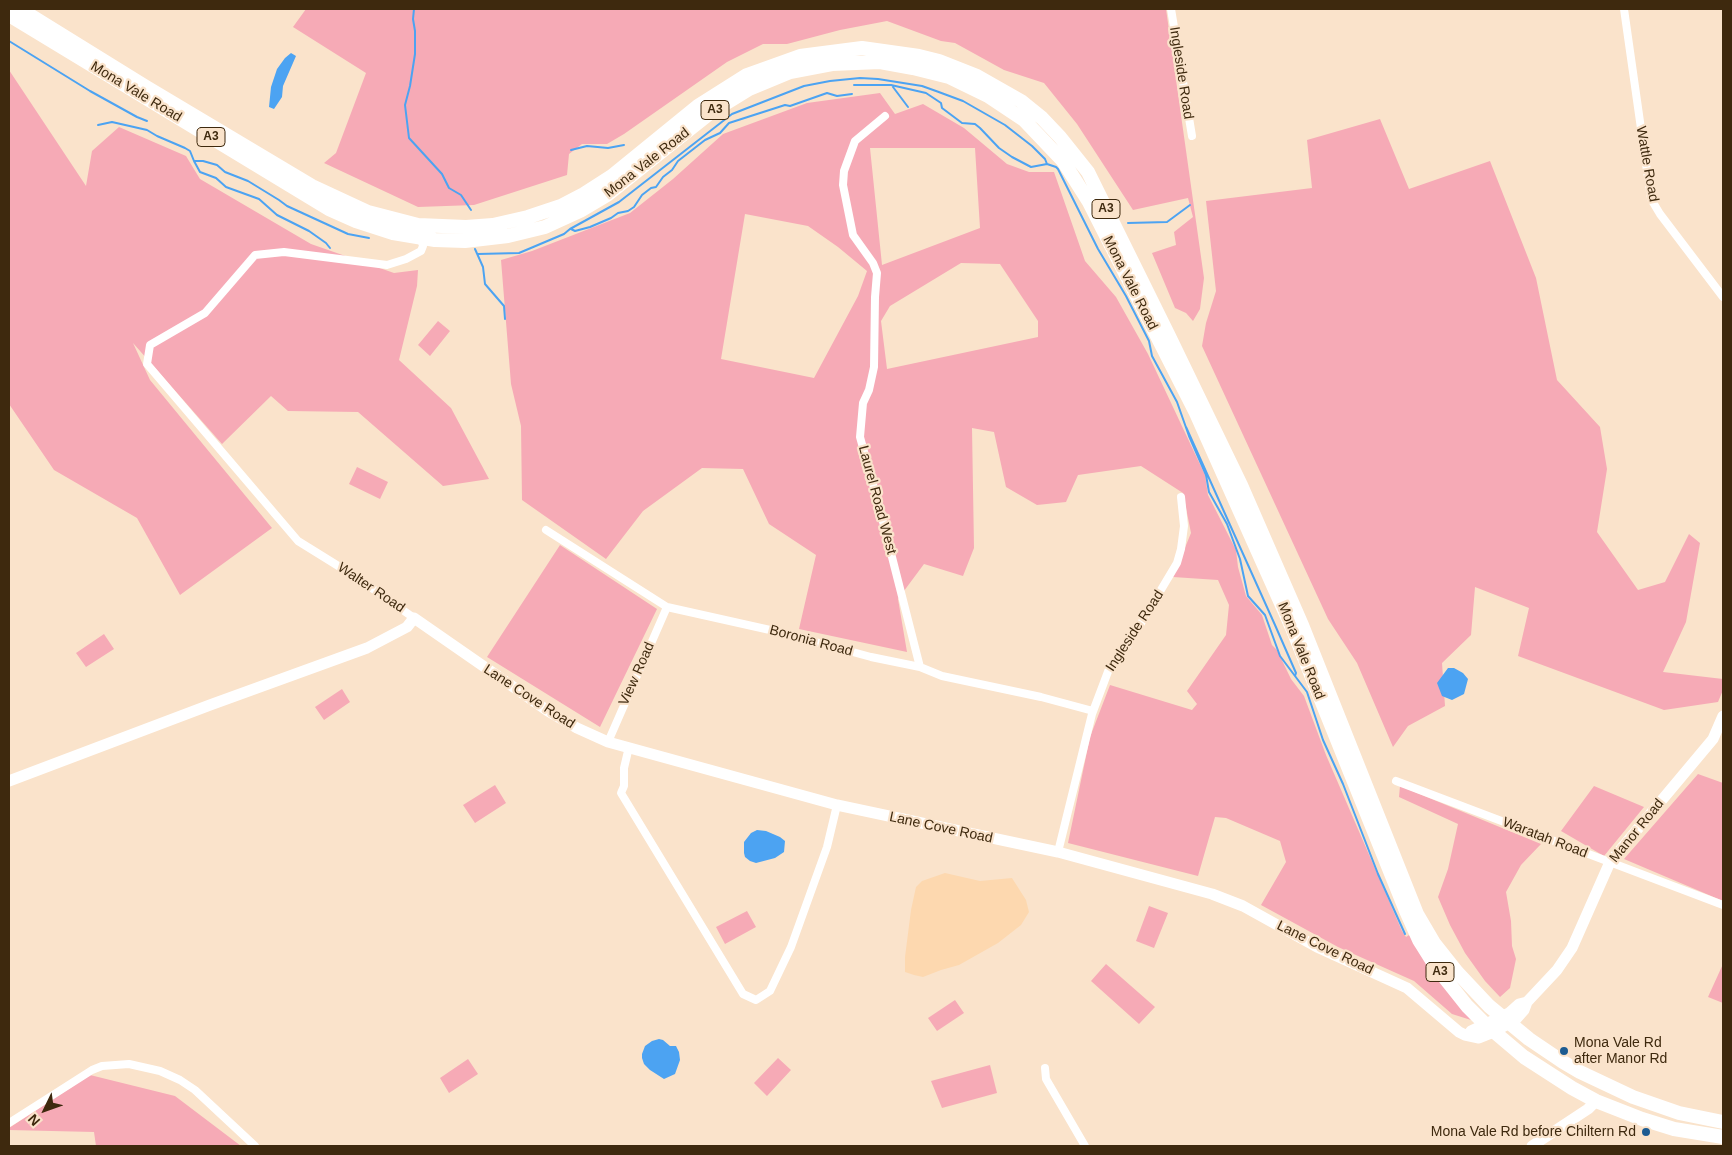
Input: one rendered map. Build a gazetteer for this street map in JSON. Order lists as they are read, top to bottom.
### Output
{
  "streets": {
    "highway": ["Mona Vale Road", "A3"],
    "street": [
      "Ingleside Road",
      "Wattle Road",
      "Laurel Road West",
      "Walter Road",
      "Boronia Road",
      "View Road",
      "Lane Cove Road",
      "Manor Road",
      "Waratah Road"
    ]
  },
  "crossings": [
    ["Ingleside Road", "Boronia Road"],
    ["Ingleside Road", "Lane Cove Road"],
    ["Mona Vale Road", "Walter Road"],
    ["Mona Vale Road", "Lane Cove Road"],
    ["Mona Vale Road", "Manor Road"],
    ["Laurel Road West", "Boronia Road"],
    ["Walter Road", "Lane Cove Road"],
    ["Boronia Road", "View Road"],
    ["View Road", "Lane Cove Road"],
    ["Lane Cove Road", "Manor Road"],
    ["Manor Road", "Waratah Road"]
  ],
  "places": ["Mona Vale Rd after Manor Rd", "Mona Vale Rd before Chiltern Rd"],
  "north": "bottom left"
}
